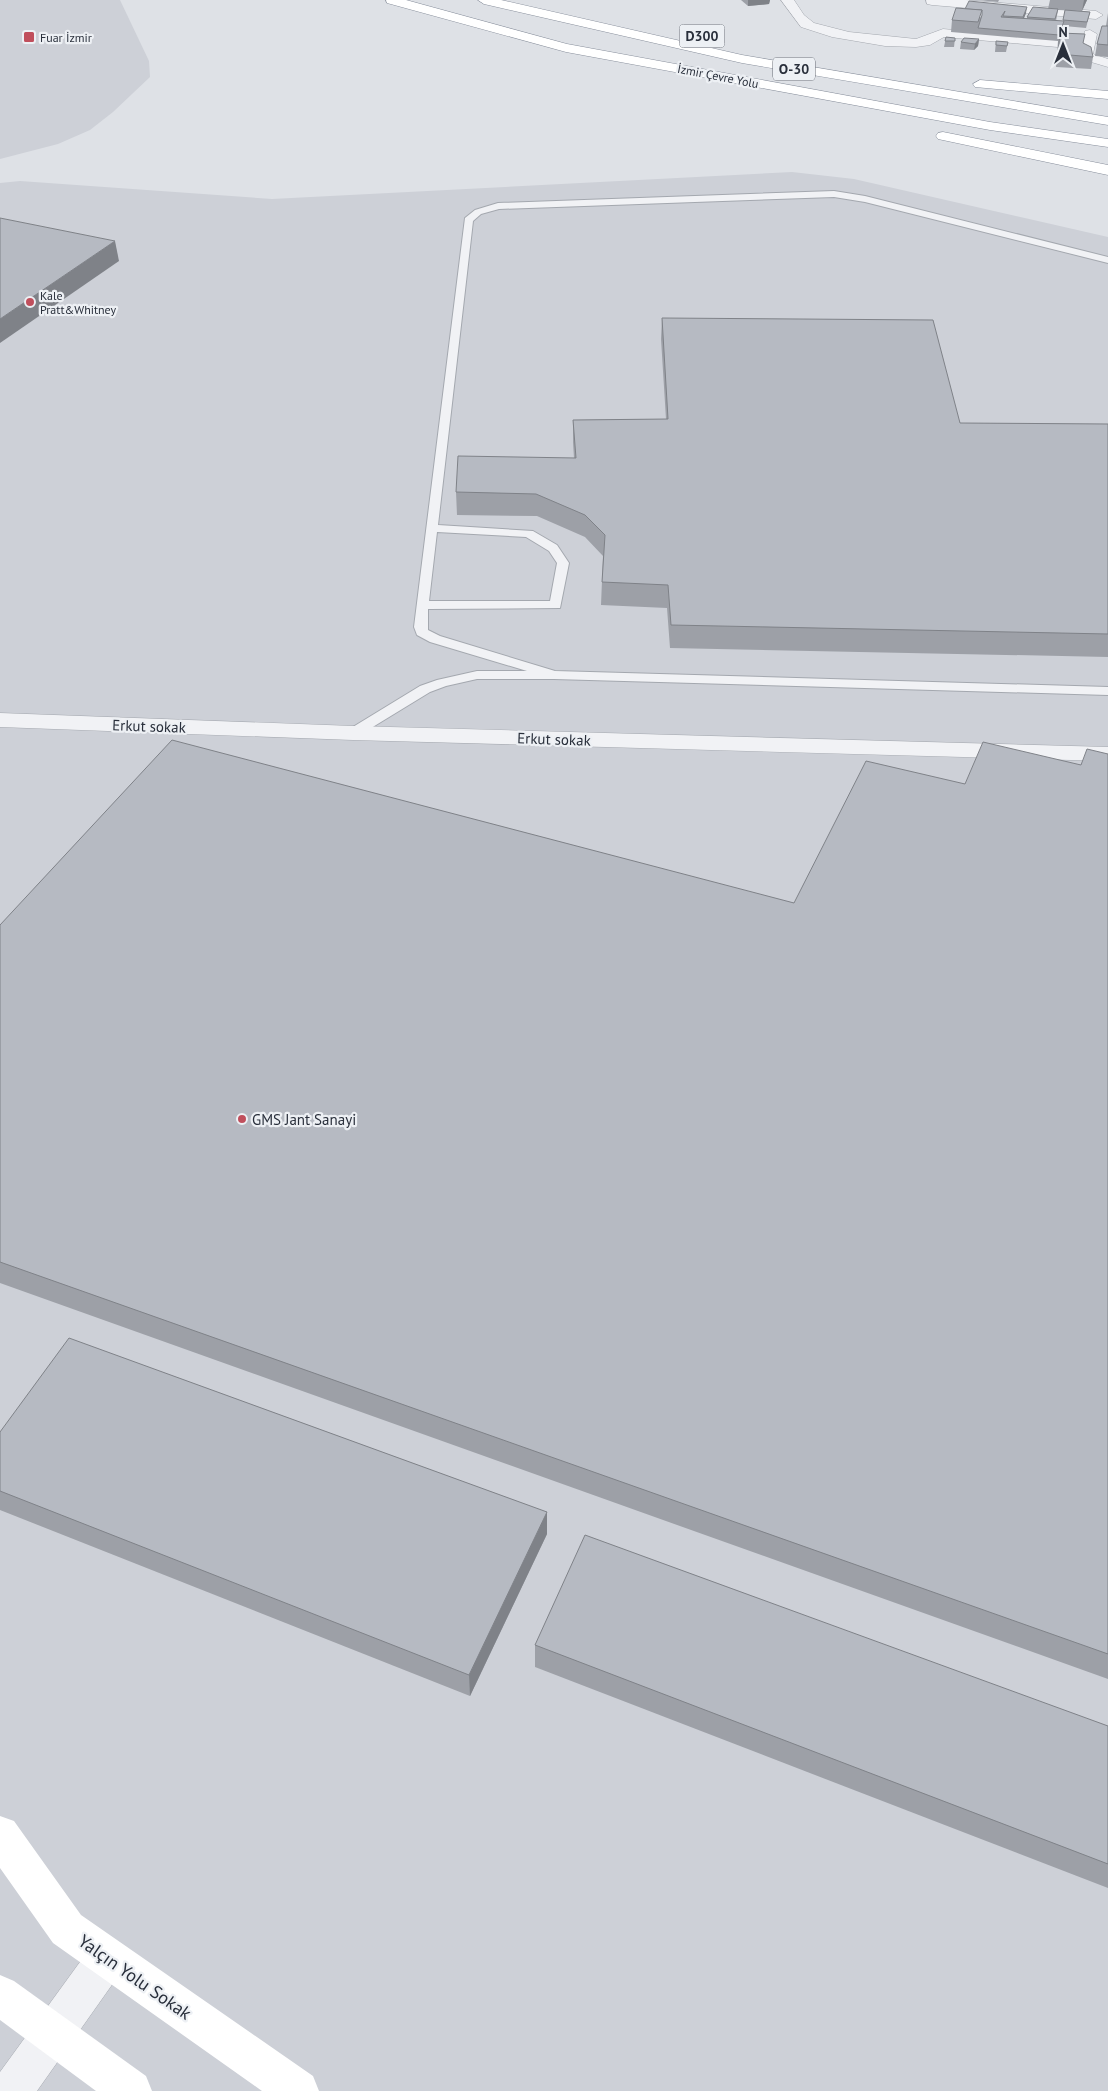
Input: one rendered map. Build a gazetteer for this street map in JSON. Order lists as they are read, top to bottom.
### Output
{
  "streets": {
    "main road": [
      "D300",
      "O-30",
      "İzmir Çevre Yolu",
      "Yalçın Yolu Sokak"
    ],
    "street": ["Erkut sokak"]
  },
  "places": {
    "transit": ["Fuar İzmir"],
    "other": ["Kale Pratt&Whitney", "GMS Jant Sanayi"]
  },
  "north": "top"
}
